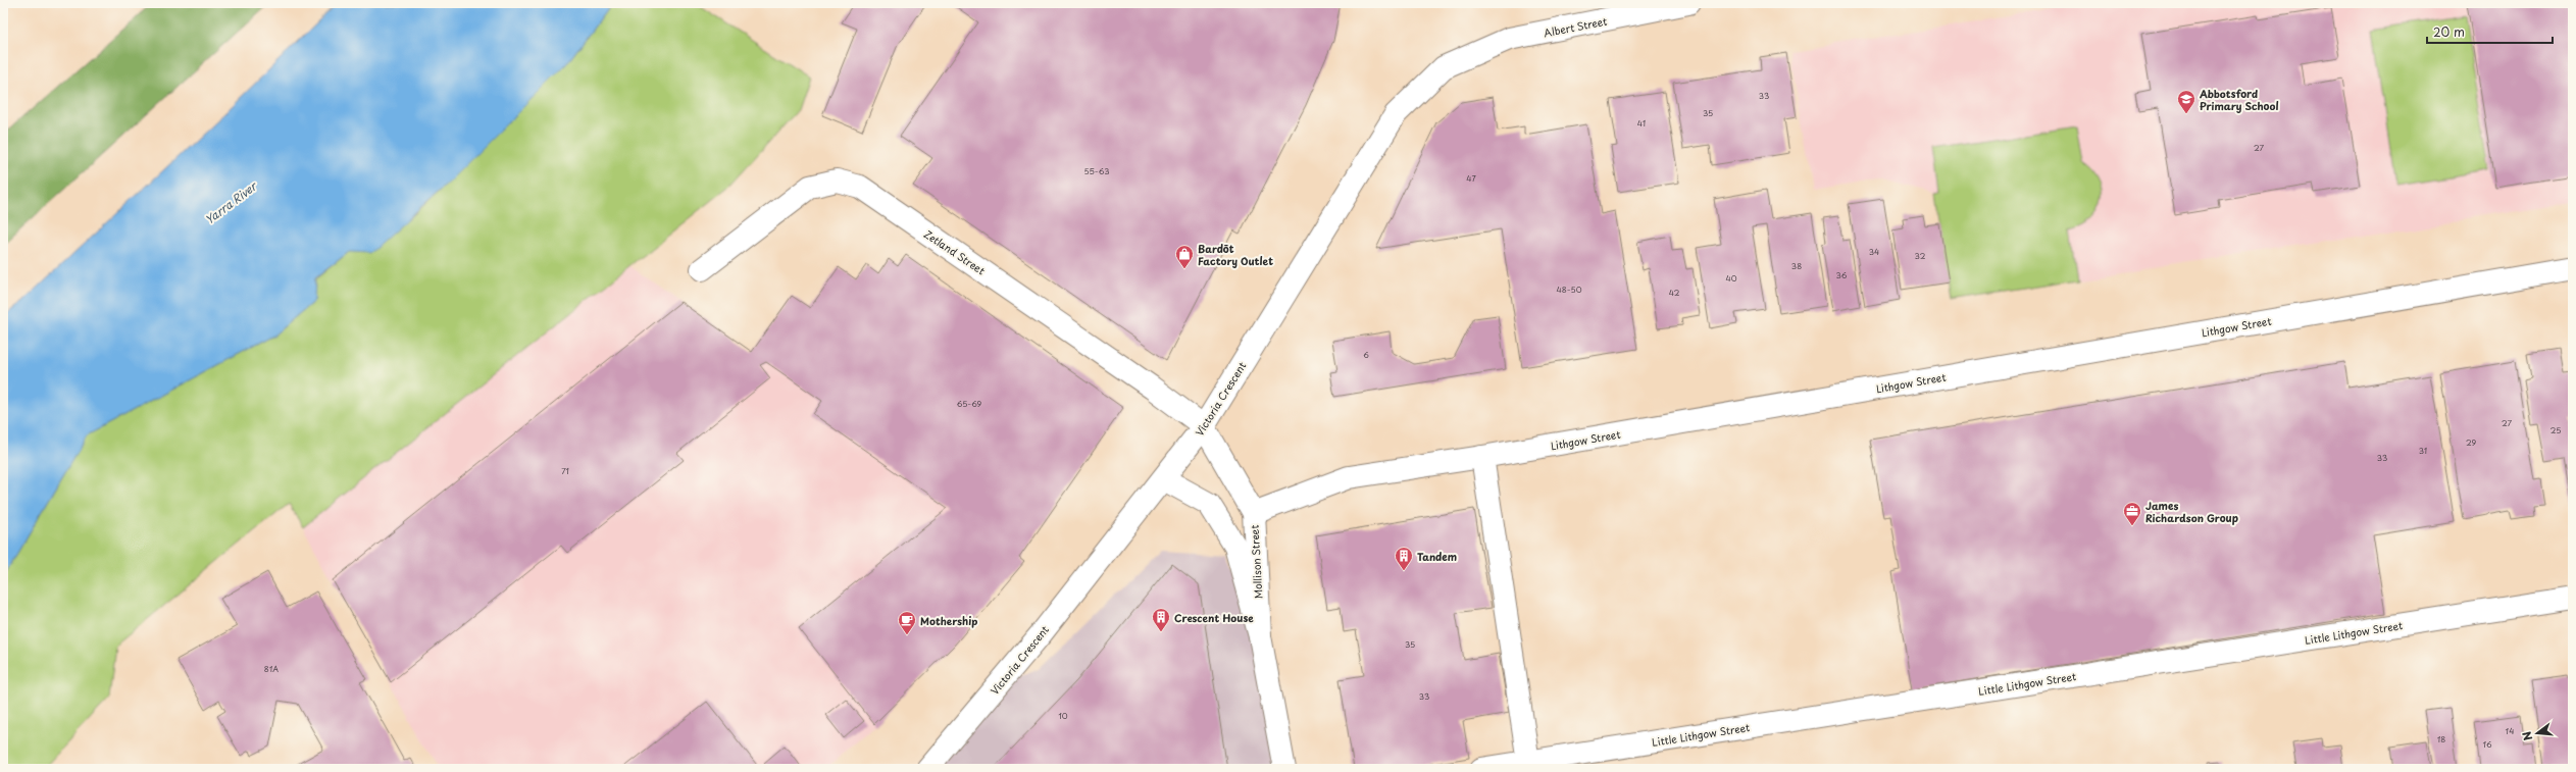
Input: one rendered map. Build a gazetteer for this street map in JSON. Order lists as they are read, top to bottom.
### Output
{
  "streets": {
    "street": [
      "Albert Street",
      "Zetland Street",
      "Lithgow Street",
      "Victoria Crescent",
      "Mollison Street",
      "Little Lithgow Street"
    ]
  },
  "crossings": [
    ["Albert Street", "Victoria Crescent"],
    ["Zetland Street", "Victoria Crescent"],
    ["Zetland Street", "Mollison Street"],
    ["Lithgow Street", "Mollison Street"],
    ["Victoria Crescent", "Mollison Street"]
  ],
  "water": ["Yarra River"],
  "places": {
    "school or university": ["Abbotsford Primary School"],
    "shop": ["Bardōt Factory Outlet"],
    "office": ["James Richardson Group"],
    "building": ["Tandem", "Crescent House"],
    "cafe": ["Mothership"]
  },
  "house_numbers": [
    "33",
    "35",
    "41",
    "27",
    "55-63",
    "47",
    "34",
    "32",
    "38",
    "36",
    "40",
    "48-50",
    "42",
    "6",
    "65-69",
    "27",
    "25",
    "29",
    "31",
    "33",
    "71",
    "35",
    "81A",
    "33",
    "10",
    "14",
    "18",
    "16"
  ],
  "scale_bar": "20 m",
  "north": "left"
}
